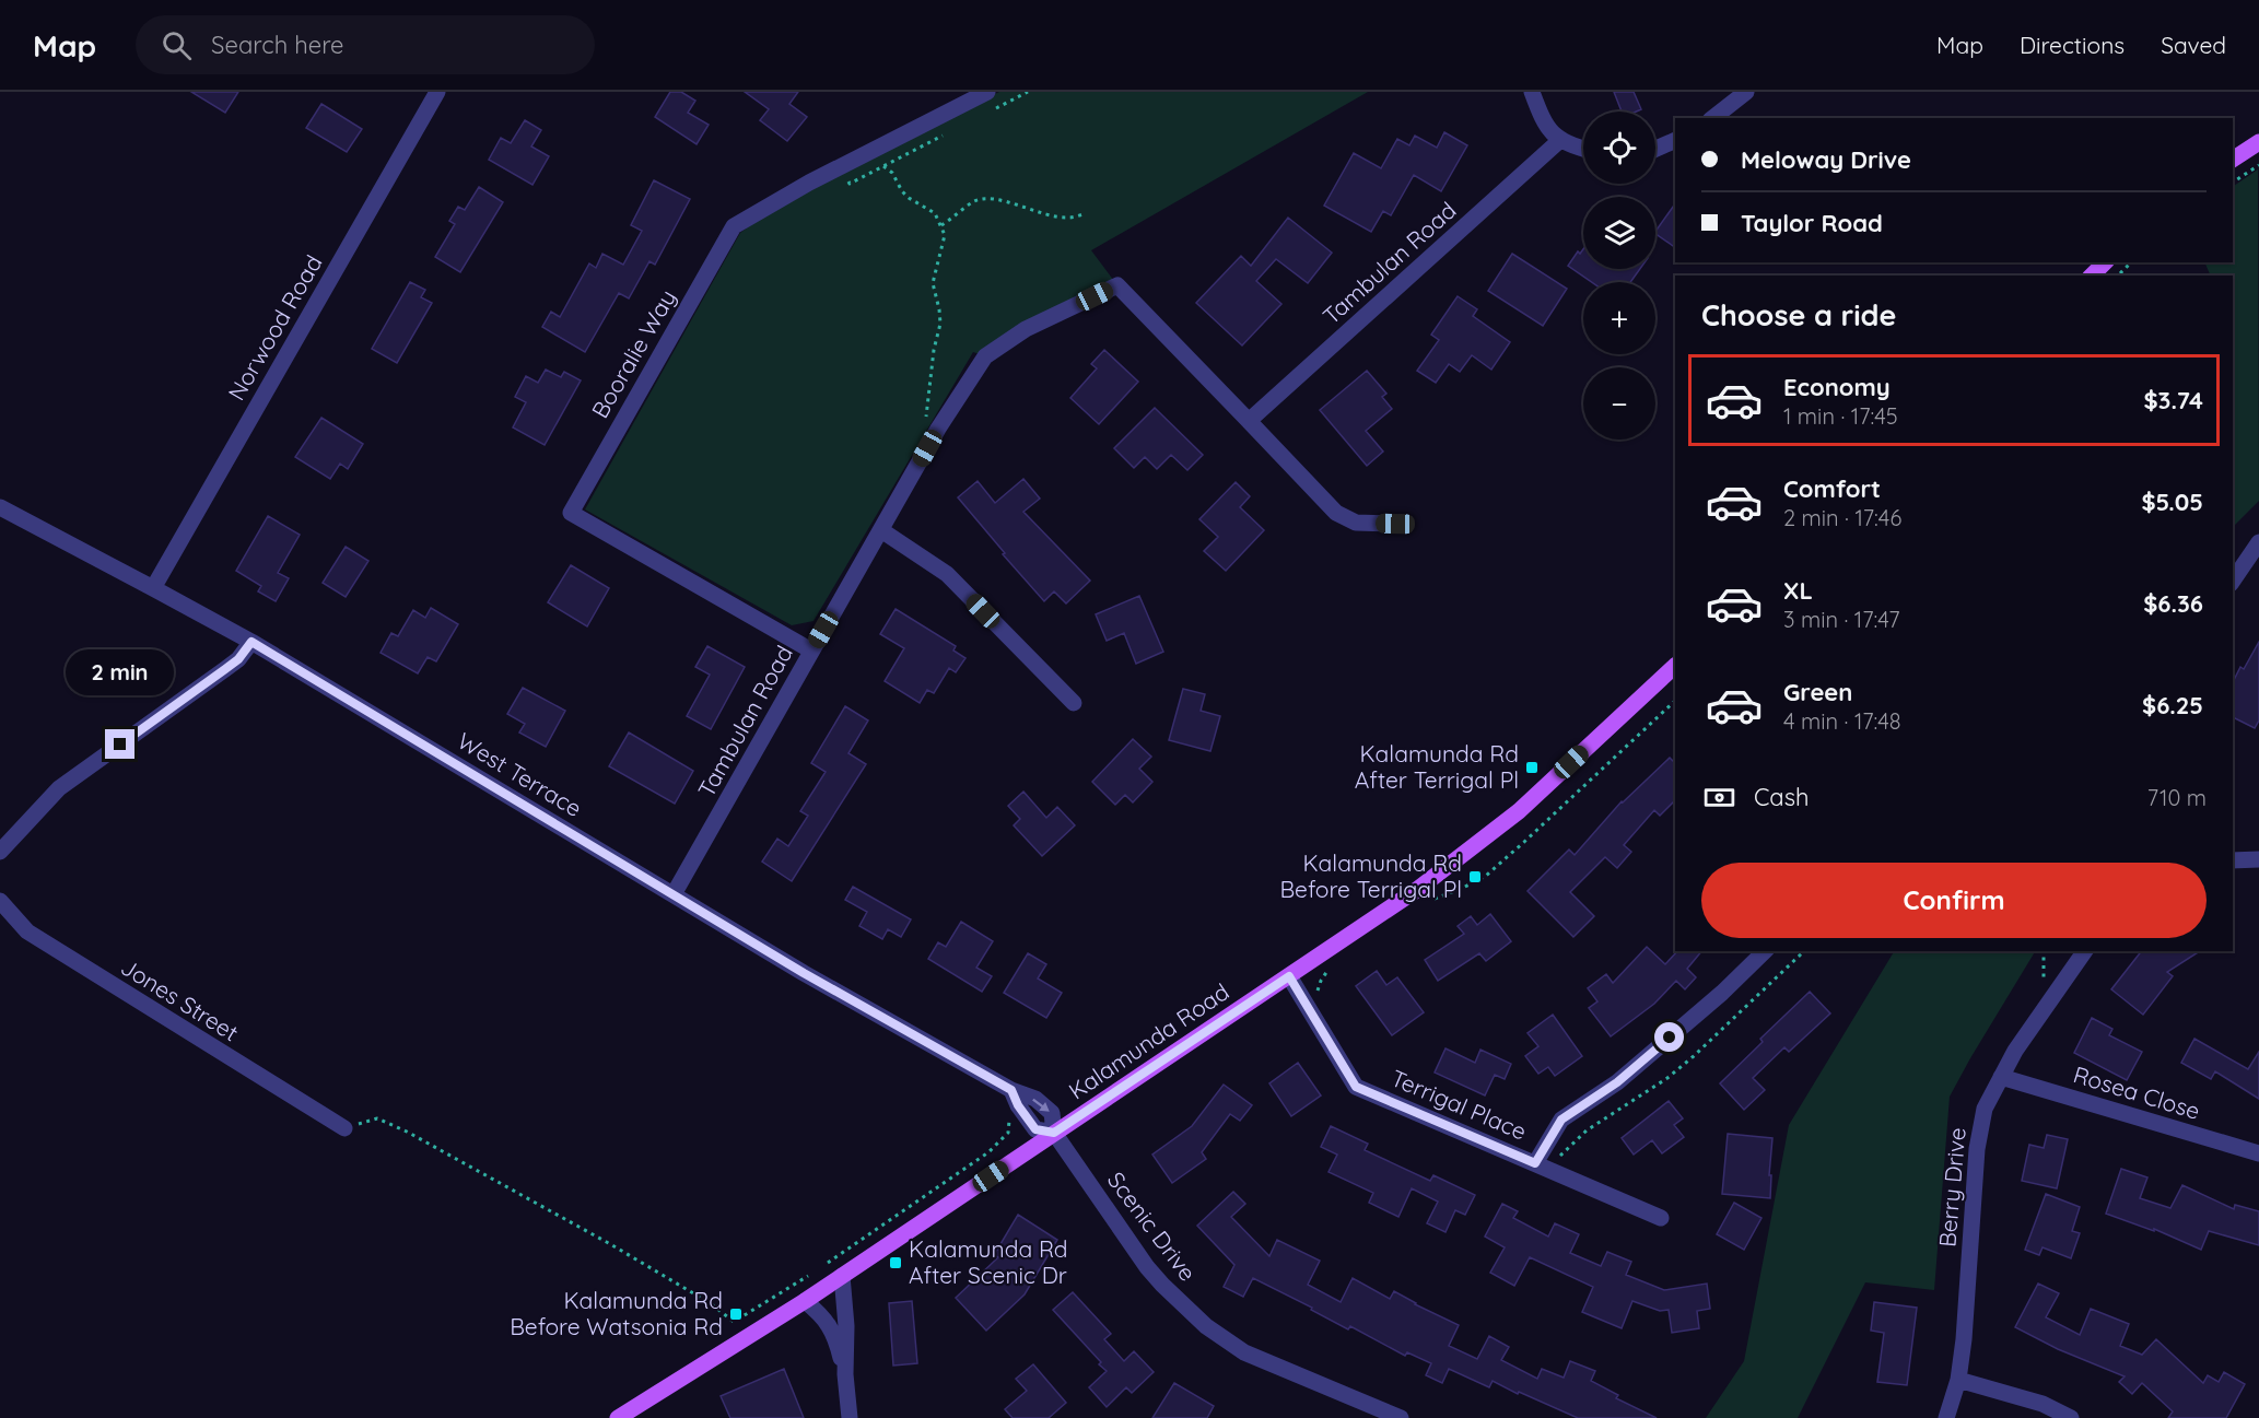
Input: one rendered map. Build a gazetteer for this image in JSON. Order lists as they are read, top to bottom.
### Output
{
  "streets": {
    "main road": ["Kalamunda Road"],
    "street": [
      "Tambulan Road",
      "Norwood Road",
      "Booralie Way",
      "West Terrace",
      "Jones Street",
      "Rosea Close",
      "Terrigal Place",
      "Berry Drive",
      "Scenic Drive"
    ]
  },
  "crossings": [
    ["Tambulan Road", "Booralie Way"],
    ["Tambulan Road", "West Terrace"],
    ["Norwood Road", "West Terrace"],
    ["West Terrace", "Kalamunda Road"],
    ["West Terrace", "Scenic Drive"],
    ["Kalamunda Road", "Terrigal Place"],
    ["Kalamunda Road", "Scenic Drive"],
    ["Rosea Close", "Berry Drive"]
  ],
  "places": {
    "transit": [
      "Kalamunda Rd After Terrigal Pl",
      "Kalamunda Rd Before Terrigal Pl",
      "Kalamunda Rd After Scenic Dr",
      "Kalamunda Rd Before Watsonia Rd"
    ]
  },
  "page": {
    "header": "Map",
    "search": "Search here",
    "nav": ["Map", "Directions", "Saved"],
    "map_buttons": ["+", "−"],
    "banner": ["Meloway Drive", "Taylor Road"],
    "heading": "Choose a ride",
    "list": [
      {
        "name": "Economy",
        "note": "1 min · 17:45",
        "value": "$3.74"
      },
      {
        "name": "Comfort",
        "note": "2 min · 17:46",
        "value": "$5.05"
      },
      {
        "name": "XL",
        "note": "3 min · 17:47",
        "value": "$6.36"
      },
      {
        "name": "Green",
        "note": "4 min · 17:48",
        "value": "$6.25"
      }
    ],
    "bubble": "2 min",
    "pay": ["Cash", "710 m"],
    "buttons": "Confirm"
  }
}
